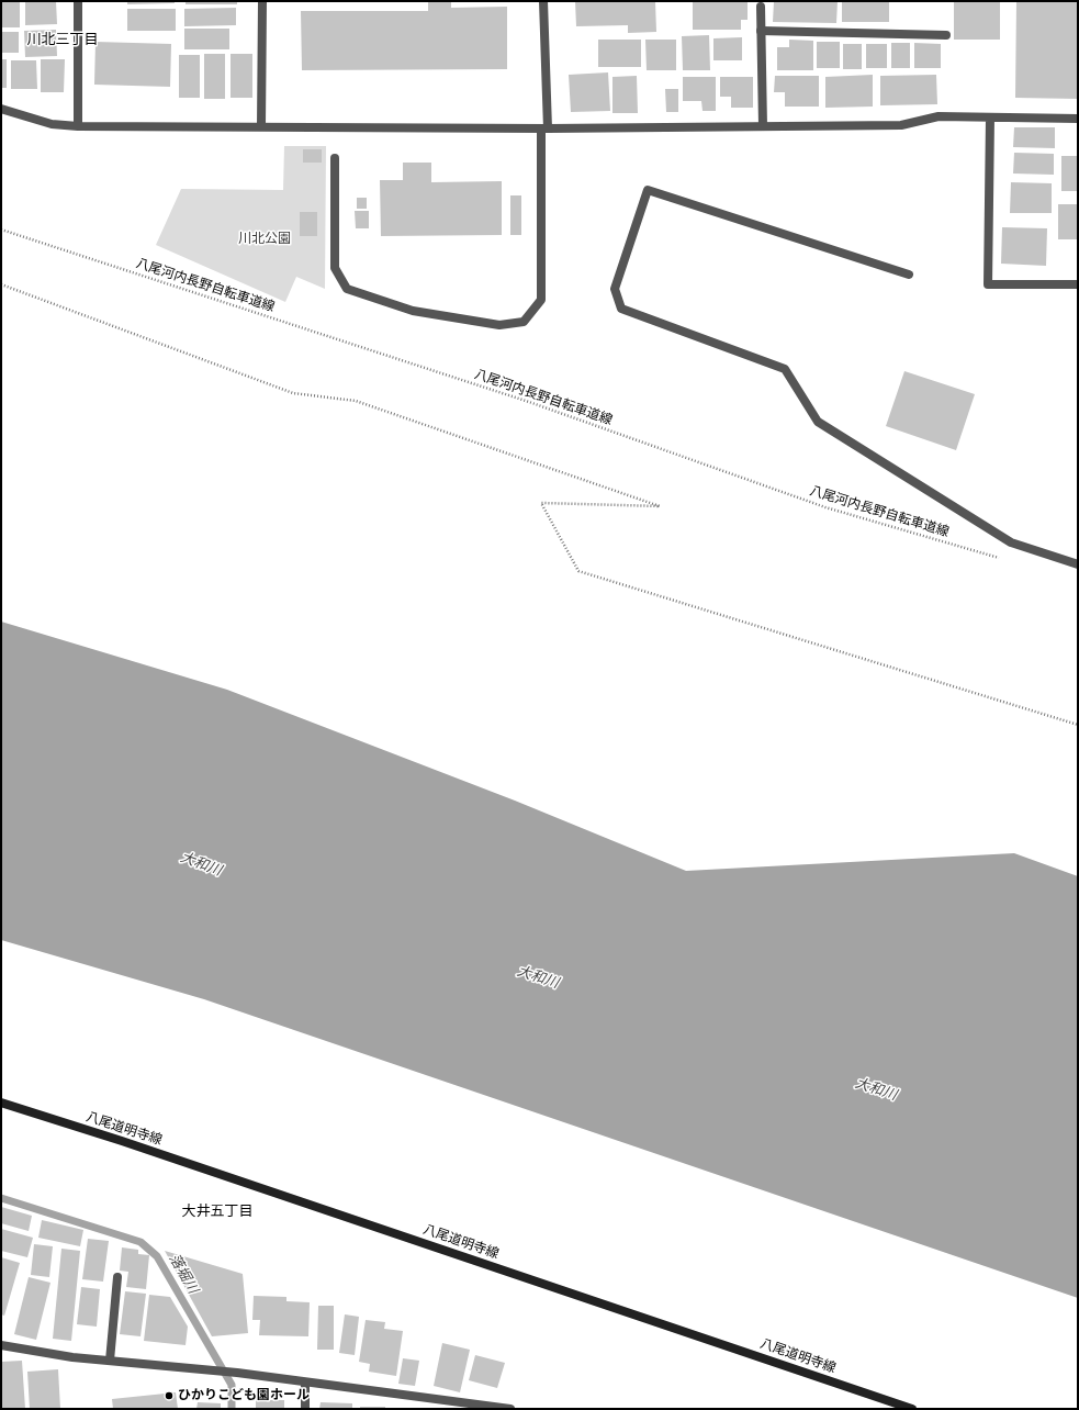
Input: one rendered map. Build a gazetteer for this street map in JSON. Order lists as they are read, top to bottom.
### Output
{
  "streets": {
    "main road": ["八尾道明寺線"],
    "path": ["八尾河内長野自転車道線"]
  },
  "districts": ["川北三丁目", "大井五丁目"],
  "water": ["大和川", "落堀川"],
  "parks": ["川北公園"],
  "places": ["ひかりこども園ホール"]
}
